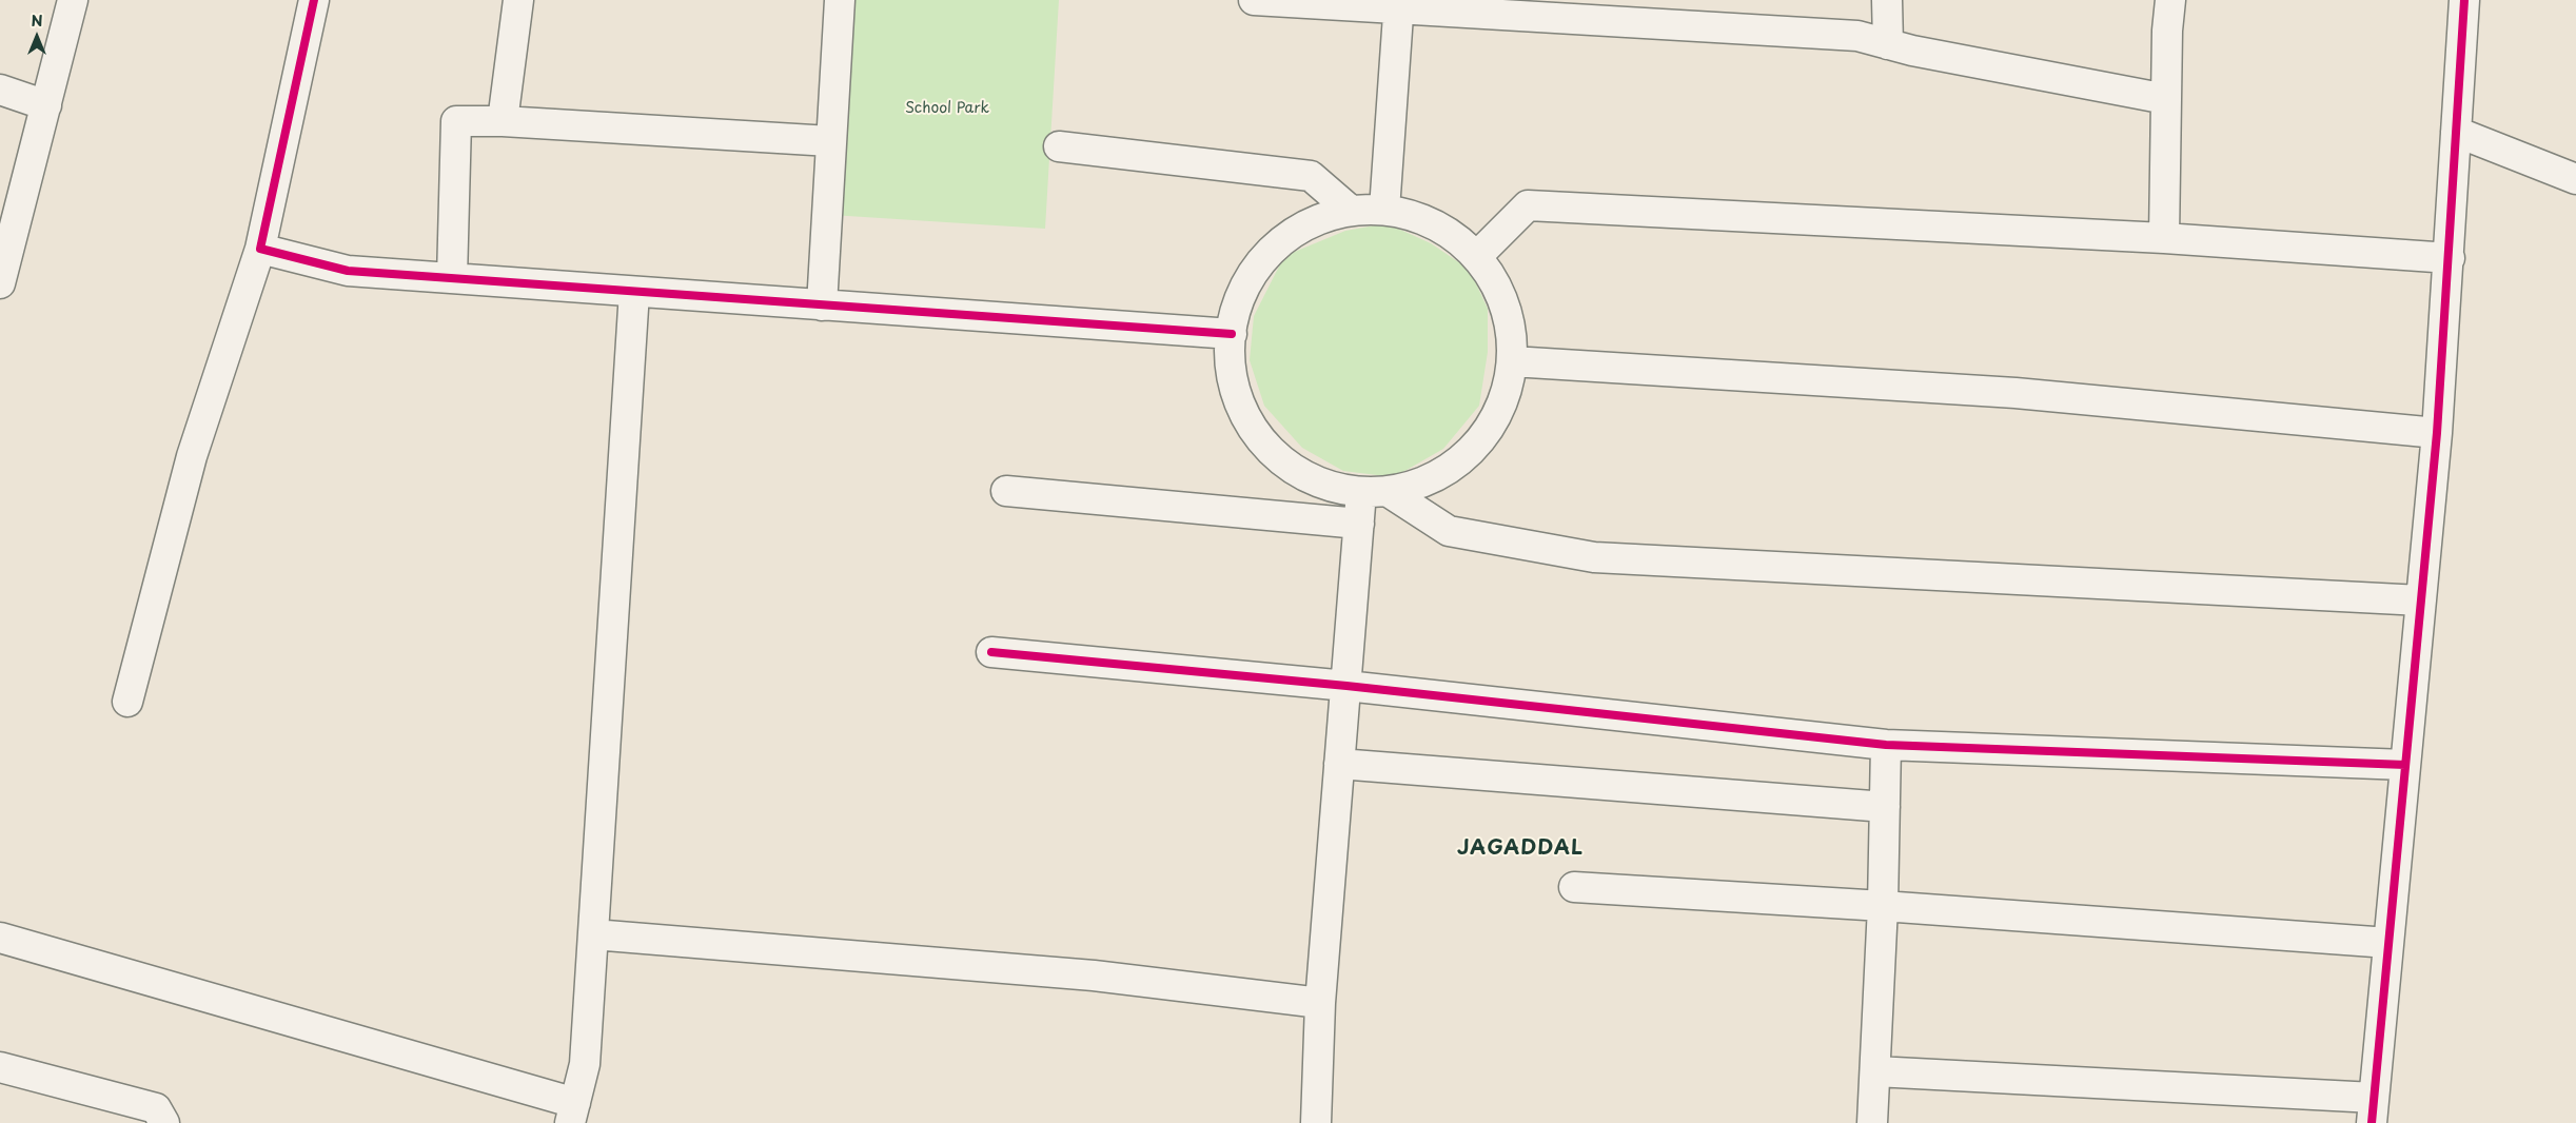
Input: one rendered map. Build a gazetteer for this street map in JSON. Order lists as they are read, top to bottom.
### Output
{
  "districts": ["JAGADDAL"],
  "parks": ["School Park"],
  "north": "top"
}
